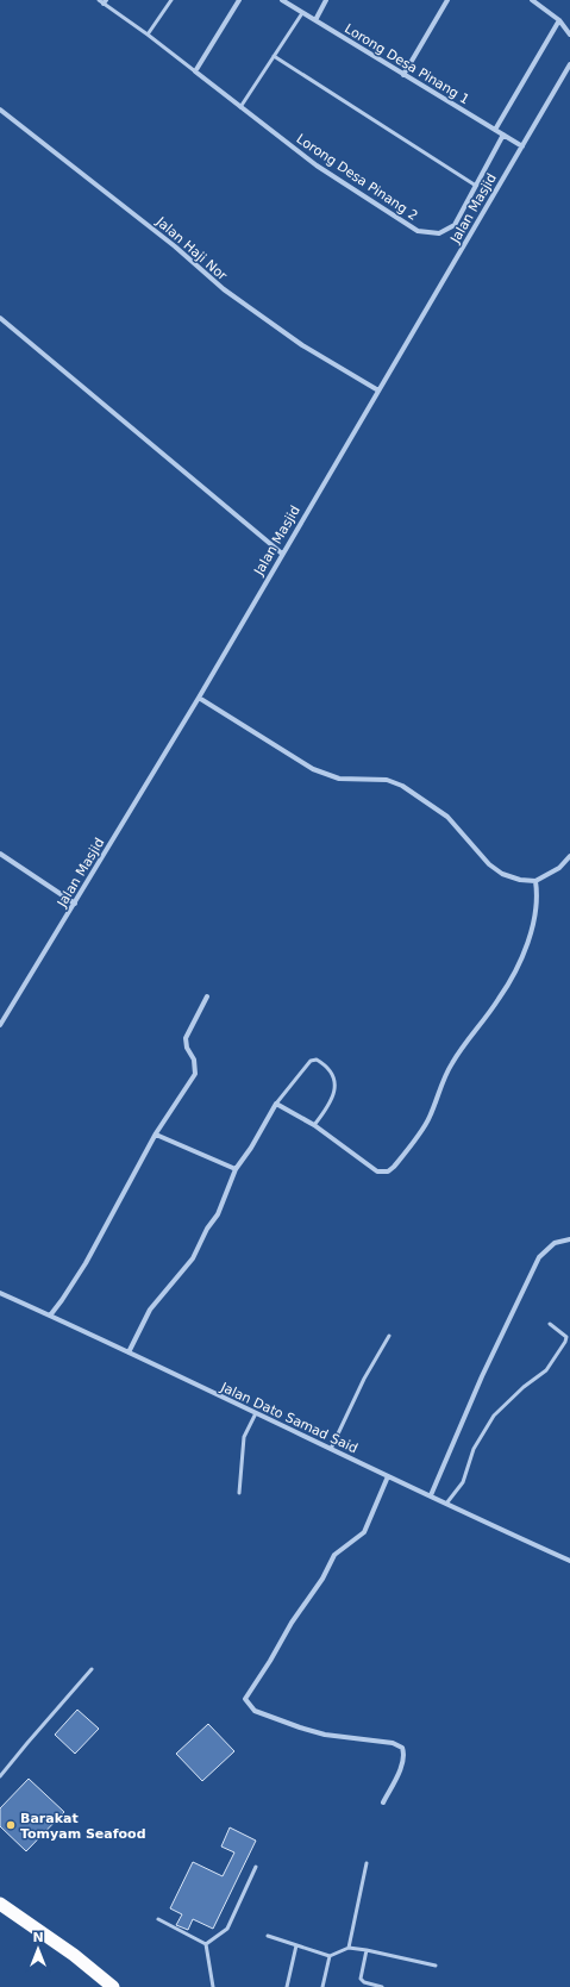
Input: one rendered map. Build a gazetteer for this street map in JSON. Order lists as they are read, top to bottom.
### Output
{
  "streets": {
    "street": [
      "Lorong Desa Pinang 1",
      "Lorong Desa Pinang 2",
      "Jalan Masjid",
      "Jalan Haji Nor",
      "Jalan Dato Samad Said"
    ]
  },
  "crossings": [
    ["Lorong Desa Pinang 1", "Lorong Desa Pinang 2"],
    ["Lorong Desa Pinang 1", "Jalan Masjid"],
    ["Jalan Masjid", "Jalan Haji Nor"]
  ],
  "places": ["Barakat Tomyam Seafood"],
  "north": "top"
}
